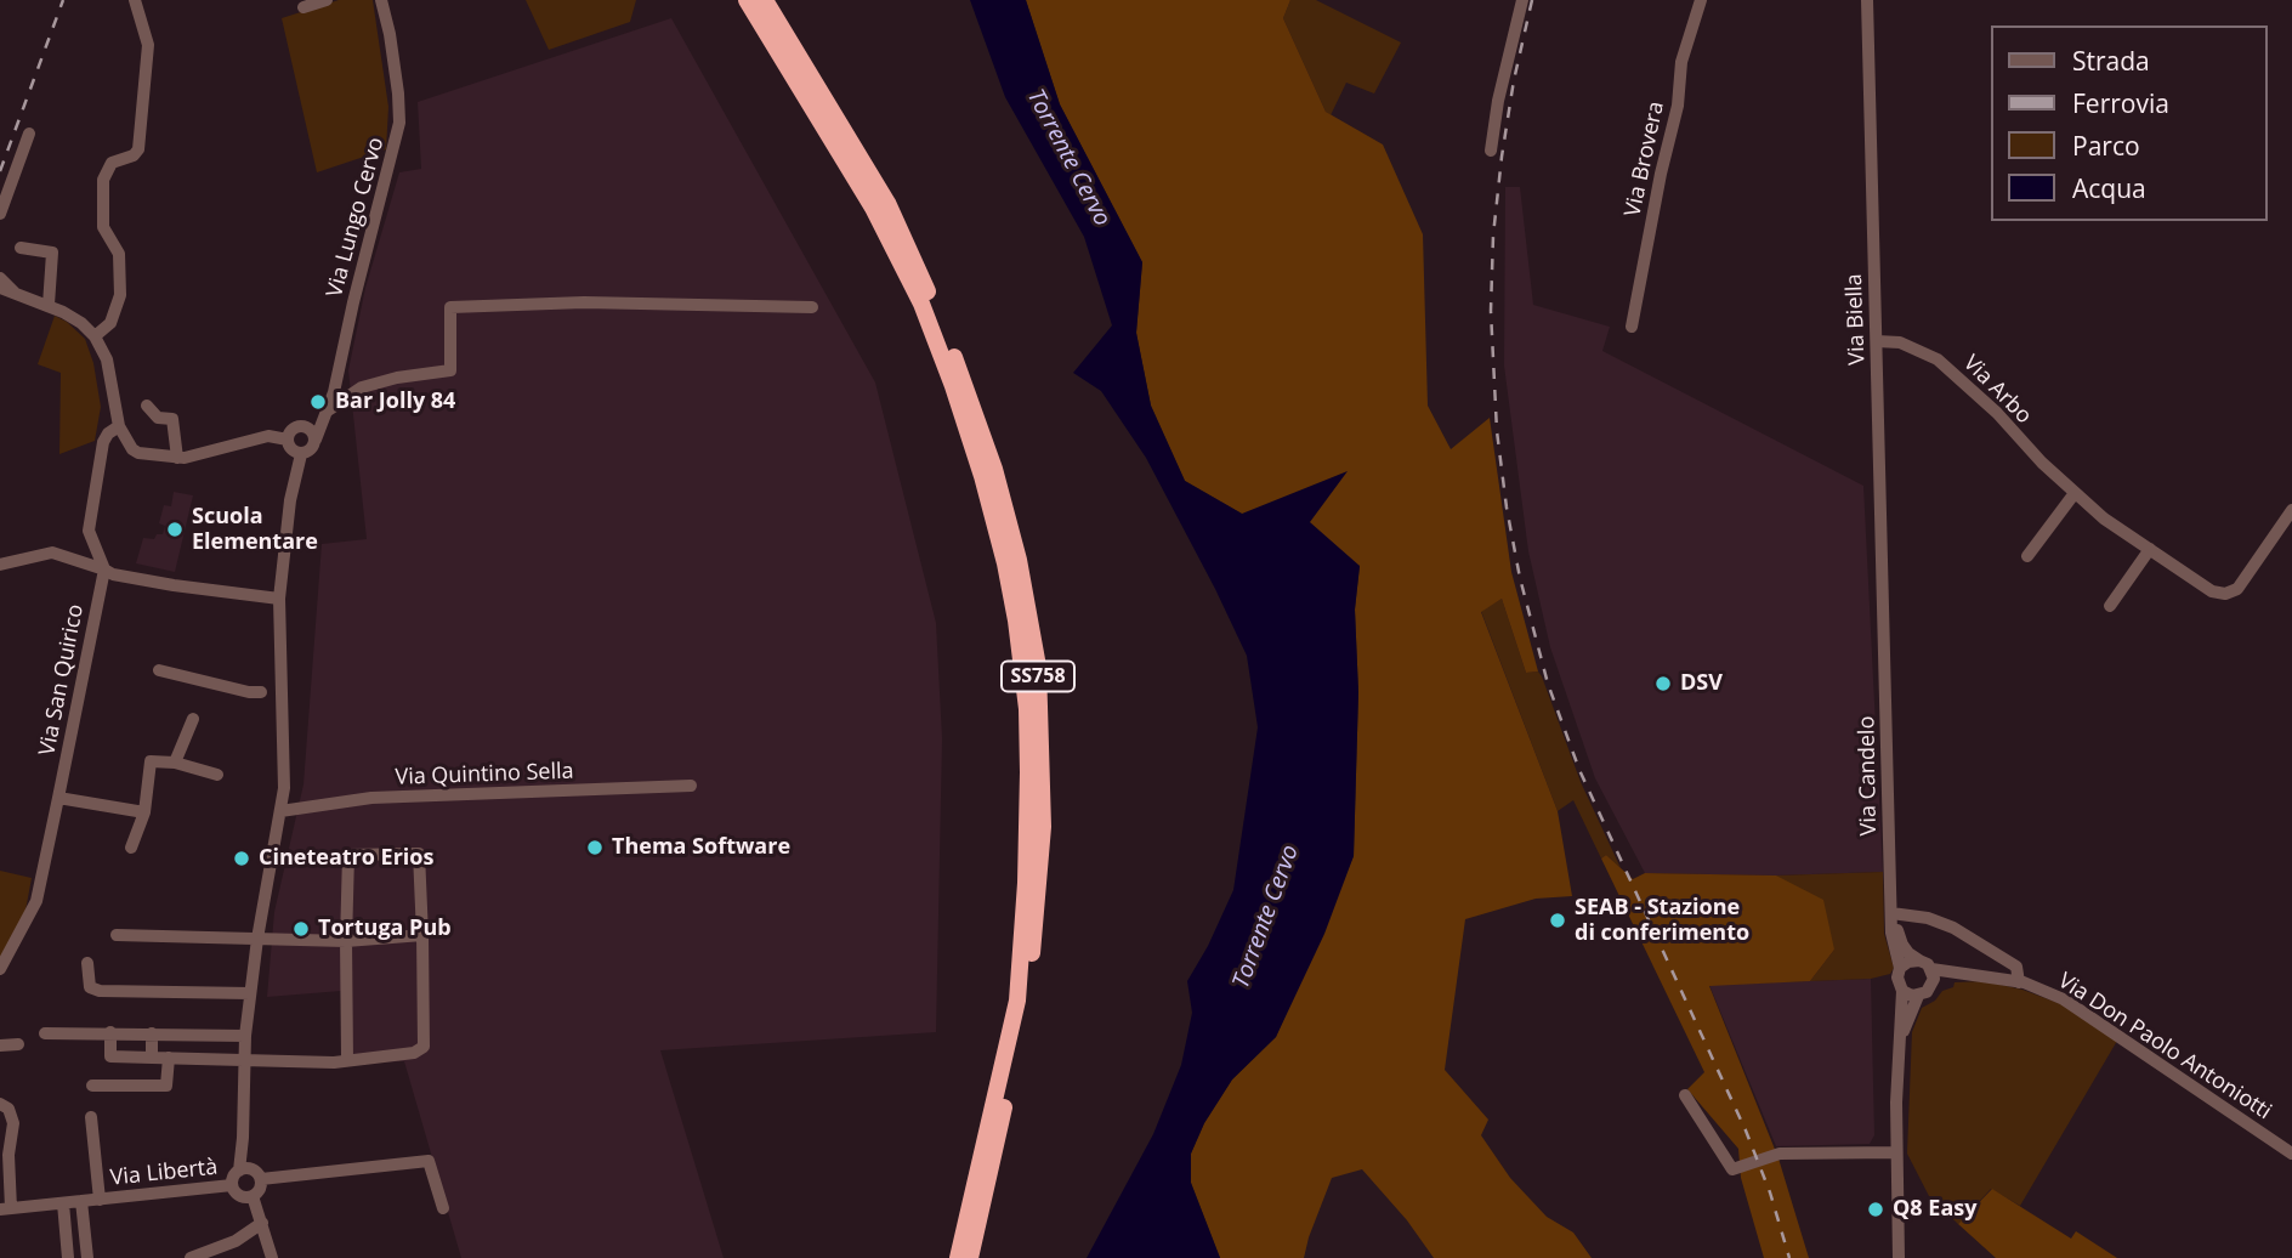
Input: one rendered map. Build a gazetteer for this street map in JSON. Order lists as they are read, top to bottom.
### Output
{
  "streets": {
    "highway": ["SS758"],
    "street": [
      "Via Brovera",
      "Via Lungo Cervo",
      "Via Biella",
      "Via Arbo",
      "Via San Quirico",
      "Via Quintino Sella",
      "Via Candelo",
      "Via Don Paolo Antoniotti",
      "Via Libertà"
    ]
  },
  "crossings": [
    ["Via Biella", "Via Arbo"],
    ["Via Biella", "Via Candelo"],
    ["Via Candelo", "Via Don Paolo Antoniotti"]
  ],
  "water": ["Torrente Cervo"],
  "places": [
    "Bar Jolly 84",
    "Scuola Elementare",
    "DSV",
    "Thema Software",
    "Cineteatro Erios",
    "SEAB - Stazione di conferimento",
    "Tortuga Pub",
    "Q8 Easy"
  ],
  "legend": [
    "Strada",
    "Ferrovia",
    "Parco",
    "Acqua"
  ]
}
